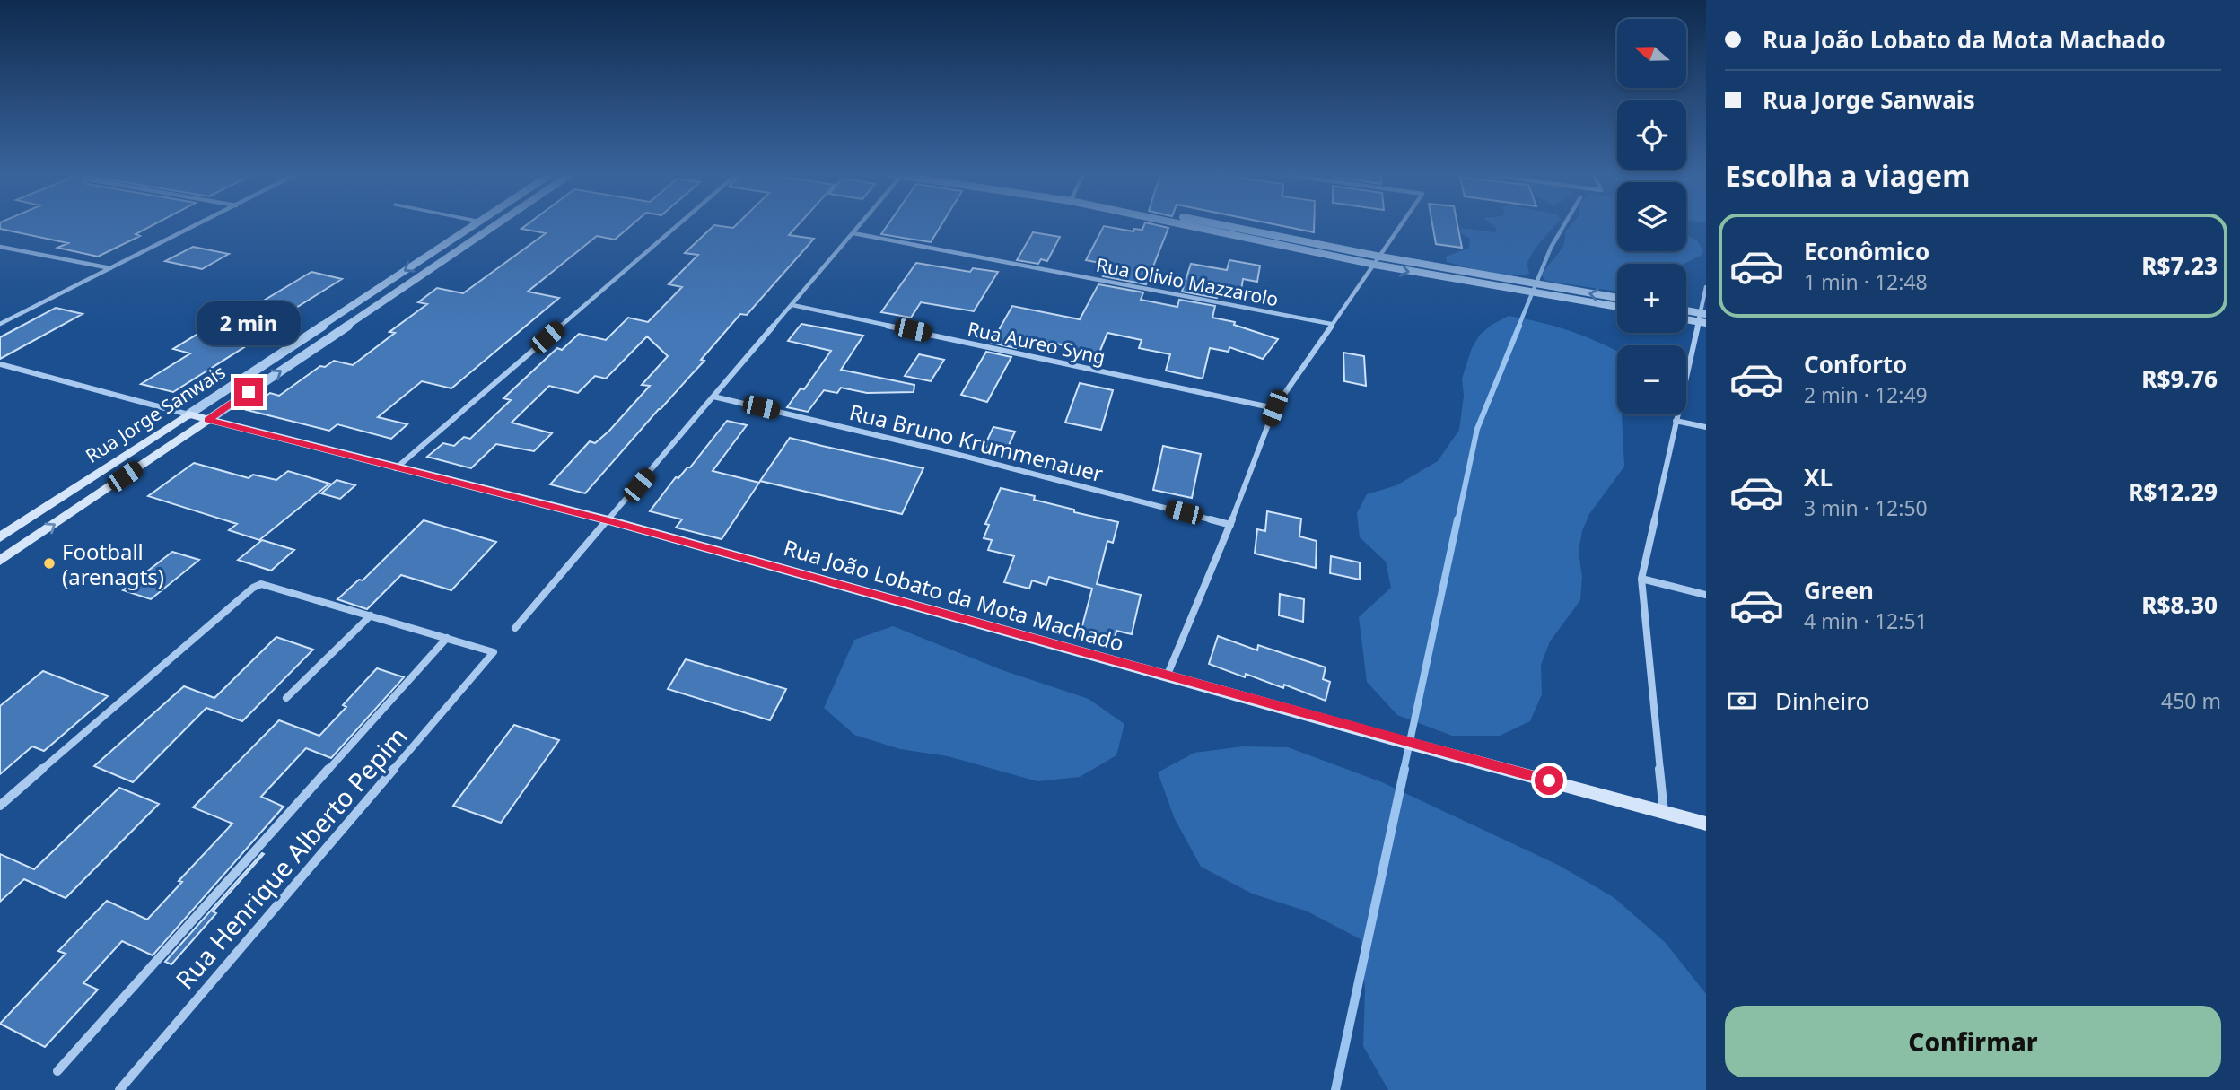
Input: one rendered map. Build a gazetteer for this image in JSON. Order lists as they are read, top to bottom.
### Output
{
  "streets": {
    "main road": ["Rua Jorge Sanwais", "Rua João Lobato da Mota Machado"],
    "street": [
      "Rua Olivio Mazzarolo",
      "Rua Aureo Syng",
      "Rua Bruno Krummenauer",
      "Rua Henrique Alberto Pepim"
    ]
  },
  "crossings": [
    ["Rua Jorge Sanwais", "Rua João Lobato da Mota Machado"]
  ],
  "places": ["Football (arenagts)"],
  "north": "left",
  "page": {
    "banner": ["Rua João Lobato da Mota Machado", "Rua Jorge Sanwais"],
    "map_buttons": ["+", "−"],
    "heading": "Escolha a viagem",
    "list": [
      {
        "name": "Econômico",
        "note": "1 min · 12:48",
        "value": "R$7.23"
      },
      {
        "name": "Conforto",
        "note": "2 min · 12:49",
        "value": "R$9.76"
      },
      {
        "name": "XL",
        "note": "3 min · 12:50",
        "value": "R$12.29"
      },
      {
        "name": "Green",
        "note": "4 min · 12:51",
        "value": "R$8.30"
      }
    ],
    "bubble": "2 min",
    "pay": ["Dinheiro", "450 m"],
    "buttons": "Confirmar"
  }
}
